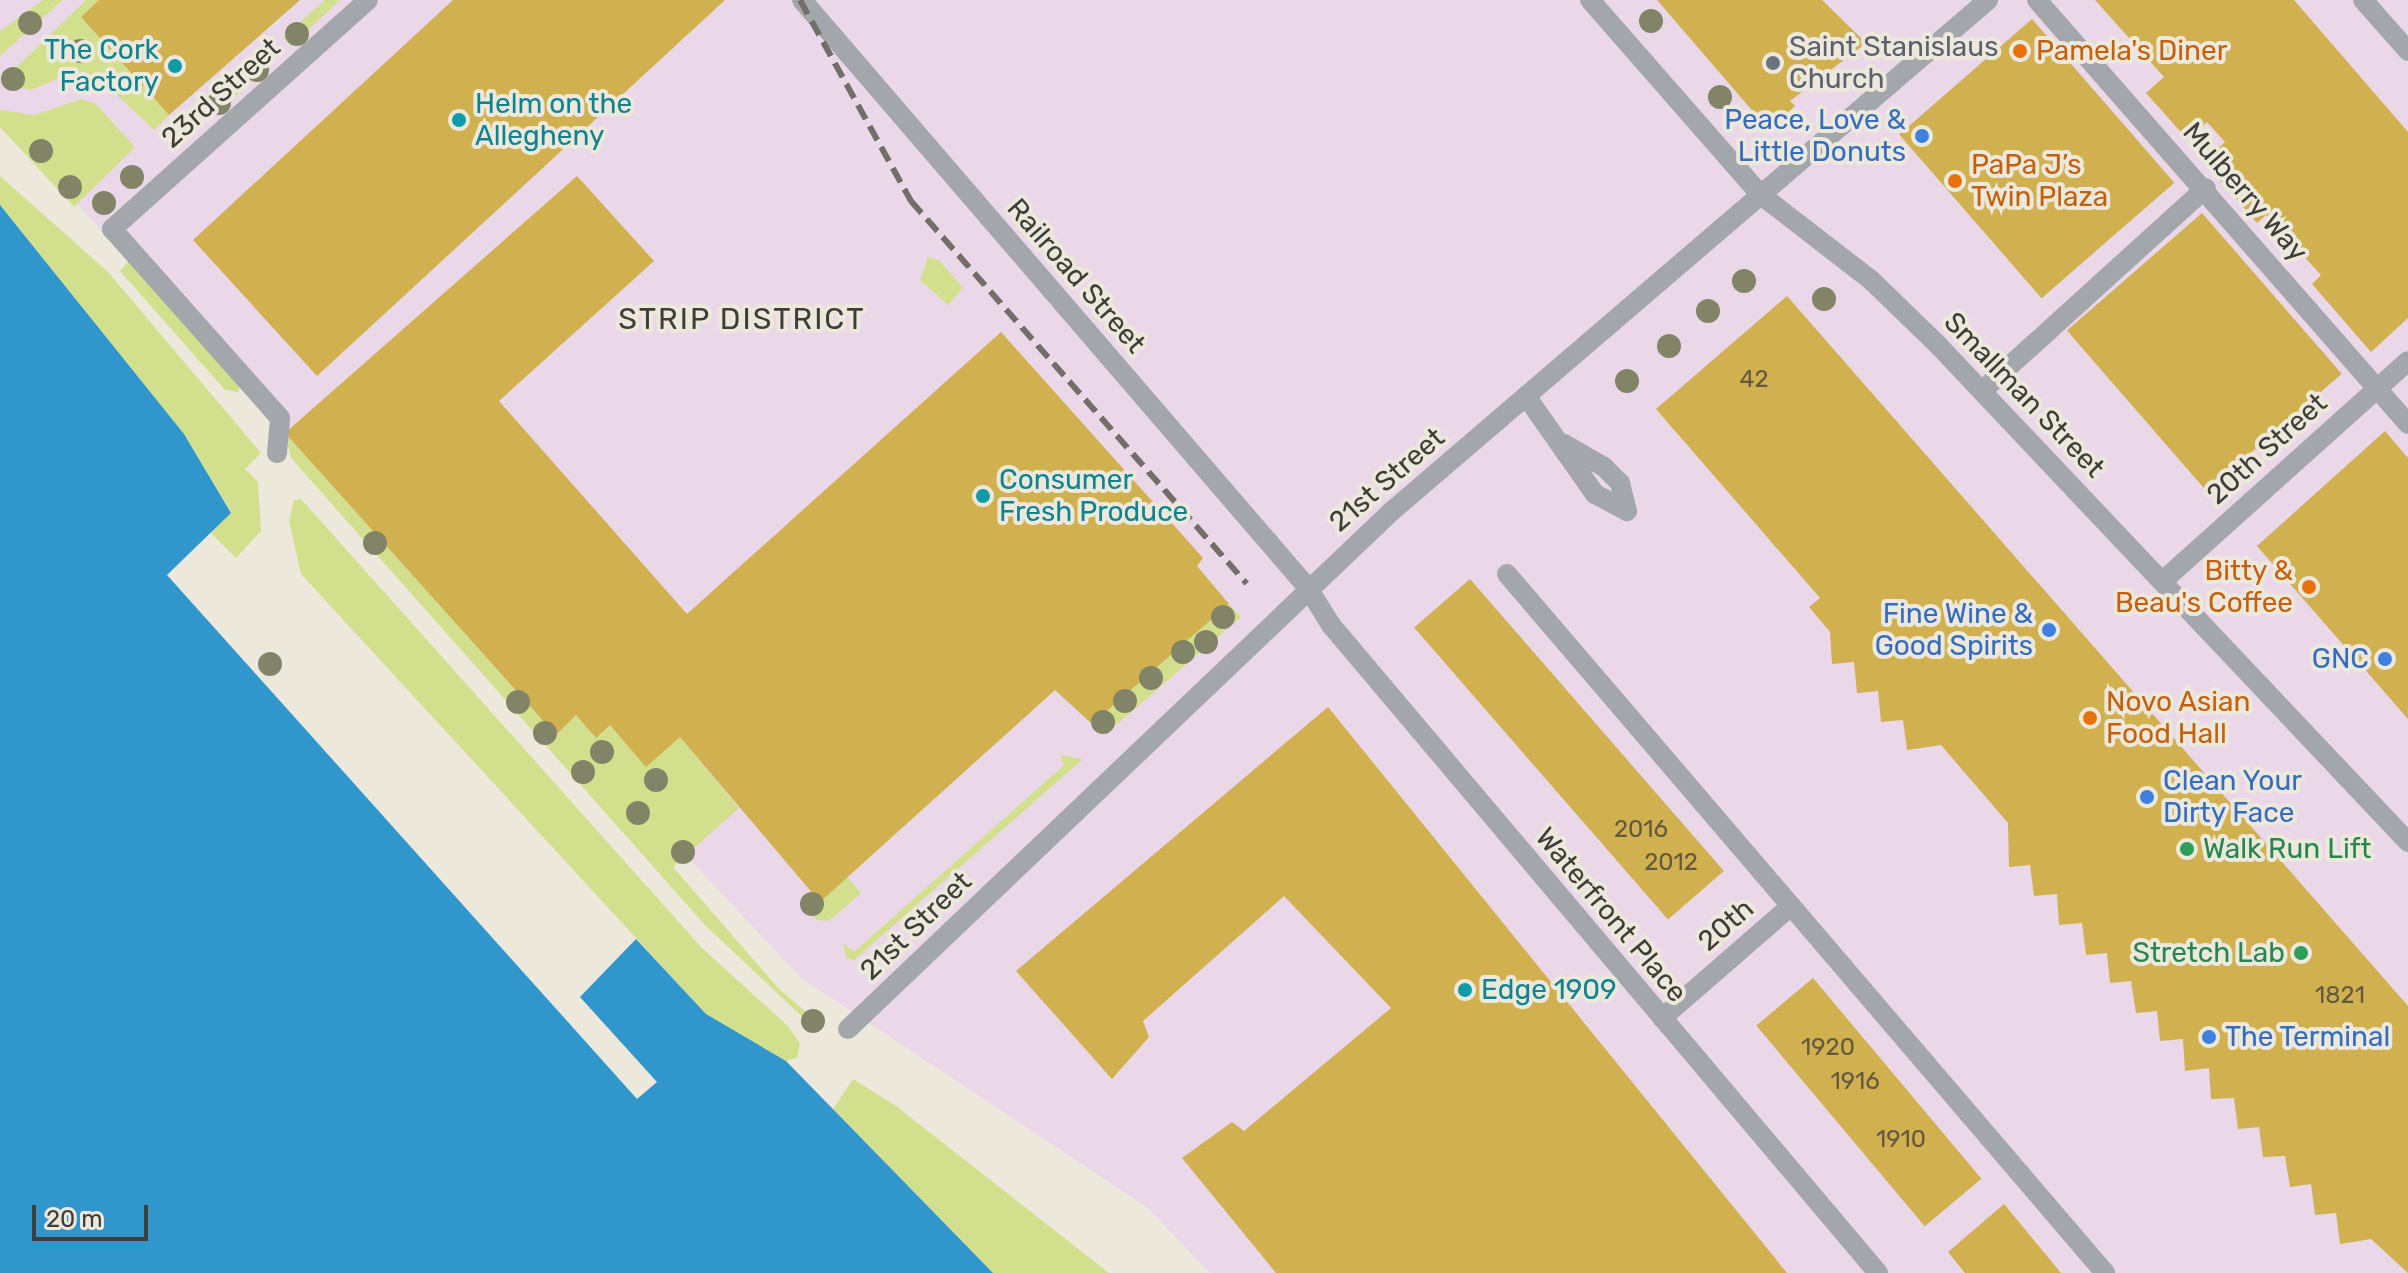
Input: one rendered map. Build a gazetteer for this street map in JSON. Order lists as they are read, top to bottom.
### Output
{
  "streets": {
    "street": [
      "23rd Street",
      "Mulberry Way",
      "Railroad Street",
      "Smallman Street",
      "20th Street",
      "21st Street",
      "Waterfront Place",
      "20th"
    ]
  },
  "crossings": [
    ["Mulberry Way", "20th Street"],
    ["Railroad Street", "21st Street"],
    ["Railroad Street", "Waterfront Place"],
    ["Smallman Street", "20th Street"],
    ["Smallman Street", "21st Street"],
    ["21st Street", "Waterfront Place"],
    ["Waterfront Place", "20th"]
  ],
  "districts": ["STRIP DISTRICT"],
  "places": [
    "Pamela's Diner",
    "Saint Stanislaus Church",
    "The Cork Factory",
    "Helm on the Allegheny",
    "Peace, Love & Little Donuts",
    "PaPa J’s Twin Plaza",
    "Consumer Fresh Produce",
    "Bitty & Beau's Coffee",
    "Fine Wine & Good Spirits",
    "GNC",
    "Novo Asian Food Hall",
    "Clean Your Dirty Face",
    "Walk Run Lift",
    "Stretch Lab",
    "Edge 1909",
    "The Terminal"
  ],
  "house_numbers": [
    "42",
    "2016",
    "2012",
    "1821",
    "1920",
    "1916",
    "1910"
  ],
  "scale_bar": "20 m"
}
